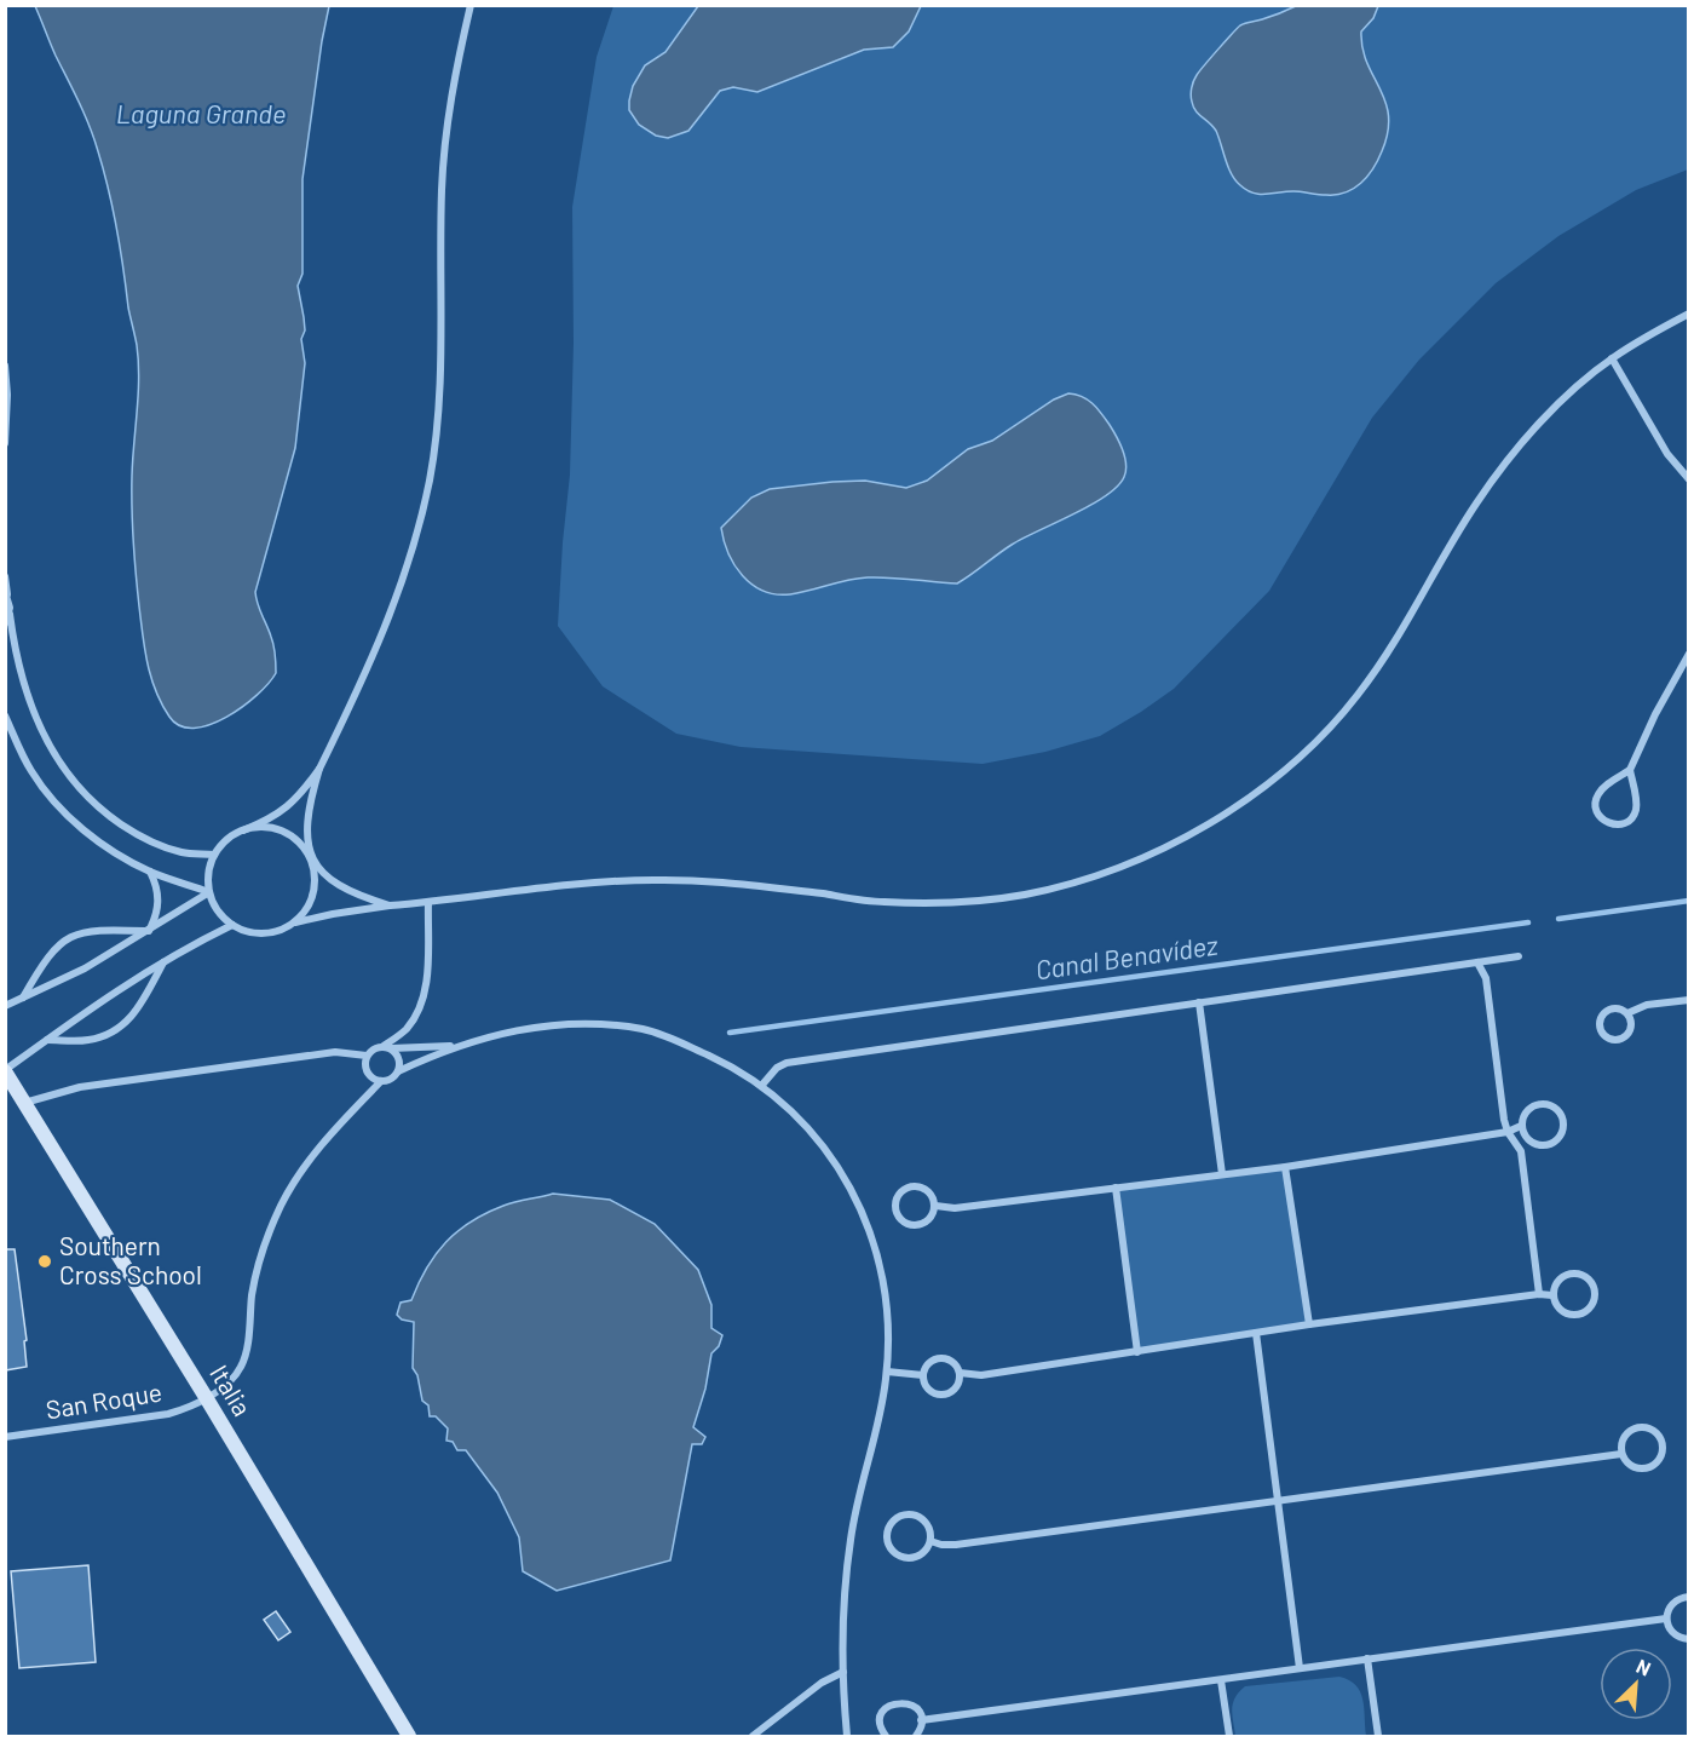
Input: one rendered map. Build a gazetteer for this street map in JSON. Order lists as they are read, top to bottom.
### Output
{
  "streets": {
    "street": ["Italia", "San Roque"]
  },
  "crossings": [
    ["Italia", "San Roque"]
  ],
  "water": ["Laguna Grande", "Canal Benavídez"],
  "places": ["Southern Cross School"],
  "north": "top right"
}
